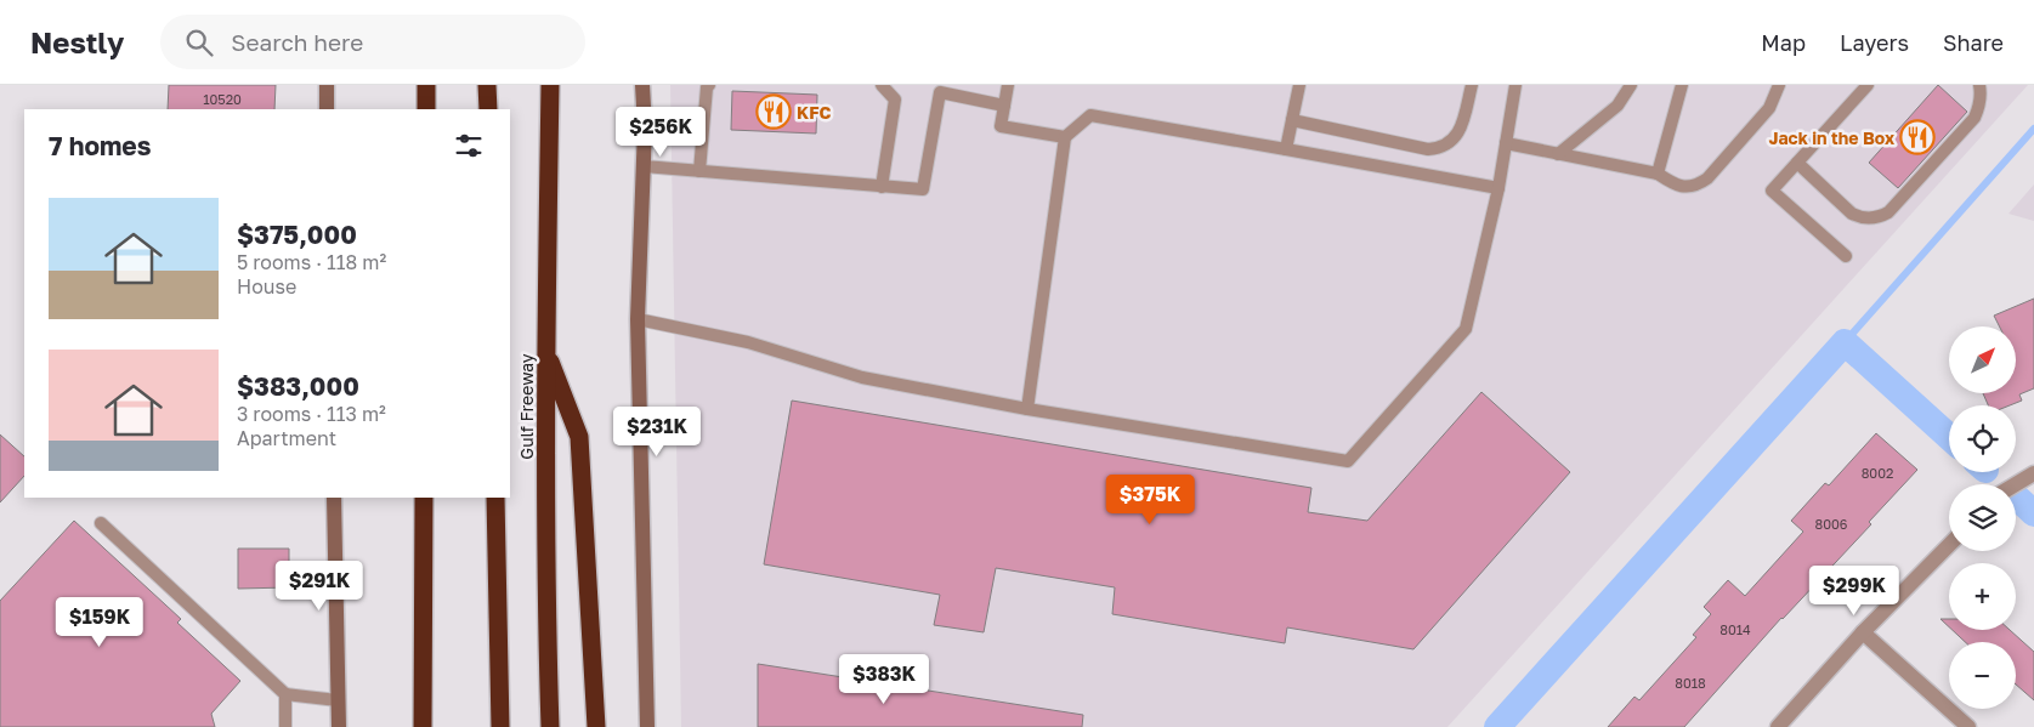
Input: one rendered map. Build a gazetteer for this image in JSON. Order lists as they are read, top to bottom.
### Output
{
  "streets": {
    "highway": ["Gulf Freeway"]
  },
  "places": {
    "restaurant": ["KFC", "Jack in the Box"]
  },
  "house_numbers": [
    "10520",
    "8002",
    "8006",
    "8014",
    "8018"
  ],
  "north": "top right",
  "page": {
    "header": "Nestly",
    "search": "Search here",
    "nav": ["Map", "Layers", "Share"],
    "price": [
      "$256K",
      "$231K",
      "$375K",
      "$291K",
      "$299K",
      "$159K",
      "$383K"
    ],
    "heading": "7 homes",
    "list": [
      {
        "name": "$375,000",
        "note": "5 rooms · 118 m² · House"
      },
      {
        "name": "$383,000",
        "note": "3 rooms · 113 m² · Apartment"
      }
    ],
    "map_buttons": ["+", "−"]
  }
}
